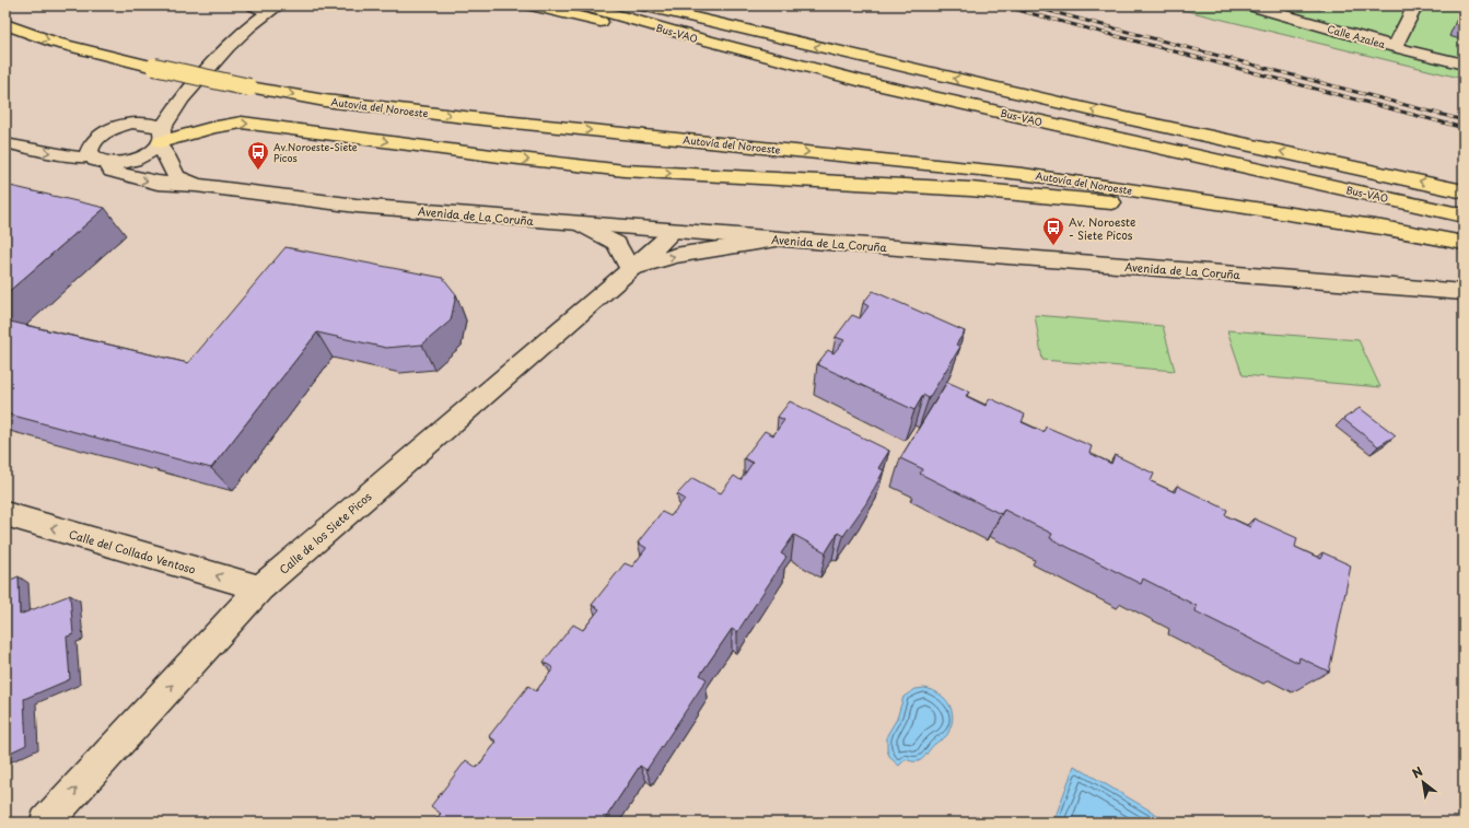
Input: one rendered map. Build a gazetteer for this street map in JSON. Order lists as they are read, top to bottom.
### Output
{
  "streets": {
    "highway": ["Bus-VAO", "Autovía del Noroeste"],
    "street": [
      "Calle Azalea",
      "Avenida de La Coruña",
      "Calle de los Siete Picos",
      "Calle del Collado Ventoso"
    ]
  },
  "crossings": [
    ["Avenida de La Coruña", "Calle de los Siete Picos"],
    ["Calle de los Siete Picos", "Calle del Collado Ventoso"]
  ],
  "one_way": ["Calle de los Siete Picos", "Calle del Collado Ventoso"],
  "places": {
    "bus stop": ["Av.Noroeste-Siete Picos", "Av. Noroeste - Siete Picos"]
  },
  "north": "top left"
}
